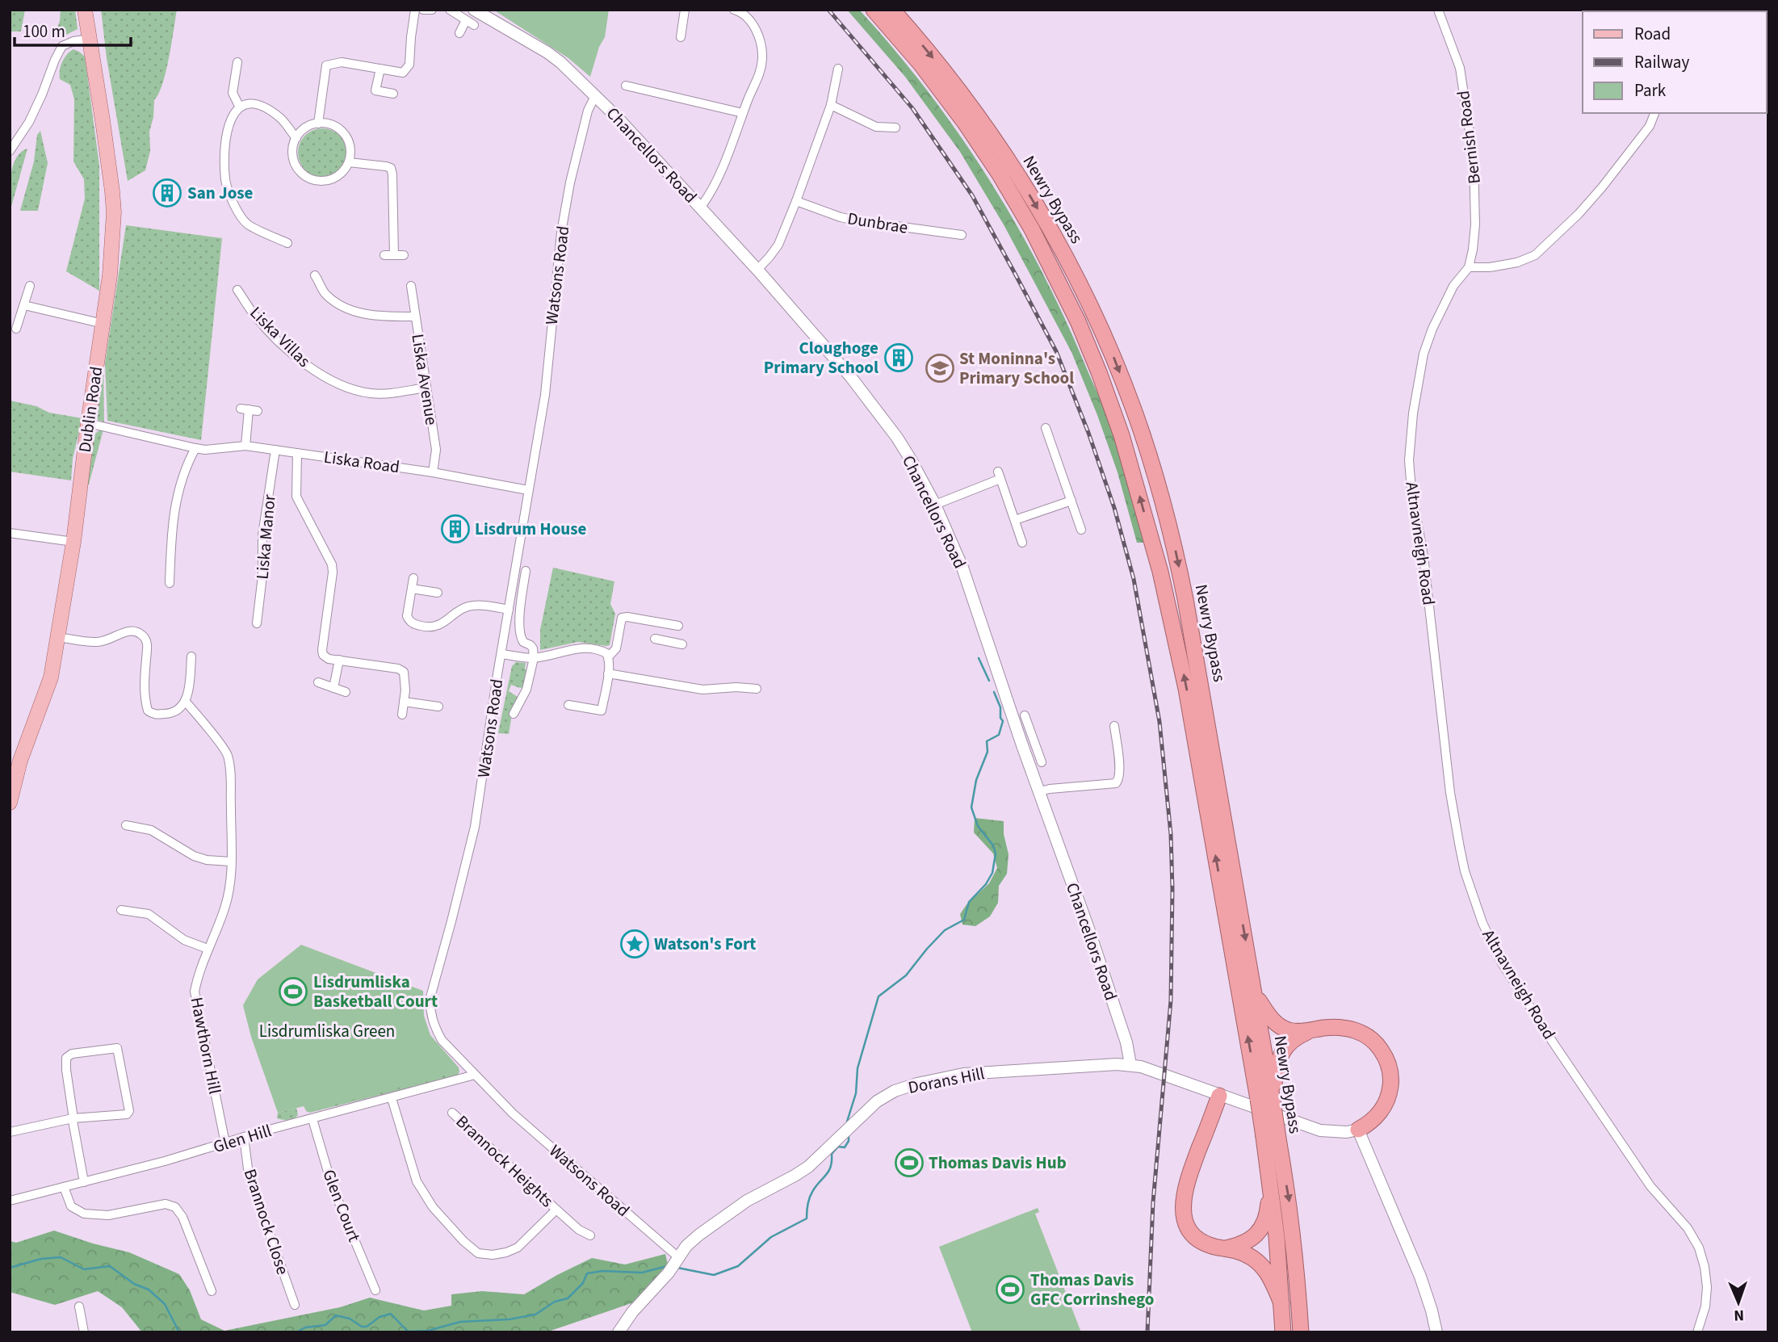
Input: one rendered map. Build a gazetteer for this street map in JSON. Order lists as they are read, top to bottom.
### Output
{
  "streets": {
    "highway": ["Newry Bypass"],
    "main road": ["Dublin Road"],
    "street": [
      "Bernish Road",
      "Chancellors Road",
      "Dunbrae",
      "Watsons Road",
      "Liska Villas",
      "Liska Avenue",
      "Liska Road",
      "Liska Manor",
      "Altnavneigh Road",
      "Hawthorn Hill",
      "Dorans Hill",
      "Glen Hill",
      "Brannock Heights",
      "Glen Court",
      "Brannock Close"
    ]
  },
  "crossings": [
    ["Bernish Road", "Altnavneigh Road"],
    ["Chancellors Road", "Watsons Road"],
    ["Chancellors Road", "Dorans Hill"],
    ["Watsons Road", "Liska Road"],
    ["Watsons Road", "Dorans Hill"],
    ["Watsons Road", "Glen Hill"],
    ["Liska Villas", "Liska Avenue"],
    ["Liska Avenue", "Liska Road"],
    ["Dublin Road", "Liska Road"],
    ["Liska Road", "Liska Manor"],
    ["Hawthorn Hill", "Glen Hill"],
    ["Glen Hill", "Brannock Heights"],
    ["Glen Hill", "Glen Court"],
    ["Glen Hill", "Brannock Close"]
  ],
  "parks": ["Lisdrumliska Green"],
  "places": {
    "building": ["San Jose", "Cloughoge Primary School", "Lisdrum House"],
    "school or university": ["St Moninna's Primary School"],
    "place": ["Watson's Fort"],
    "sports": ["Lisdrumliska Basketball Court", "Thomas Davis Hub", "Thomas Davis GFC Corrinshego"]
  },
  "legend": ["Road", "Railway", "Park"],
  "scale_bar": "100 m",
  "north": "bottom"
}
